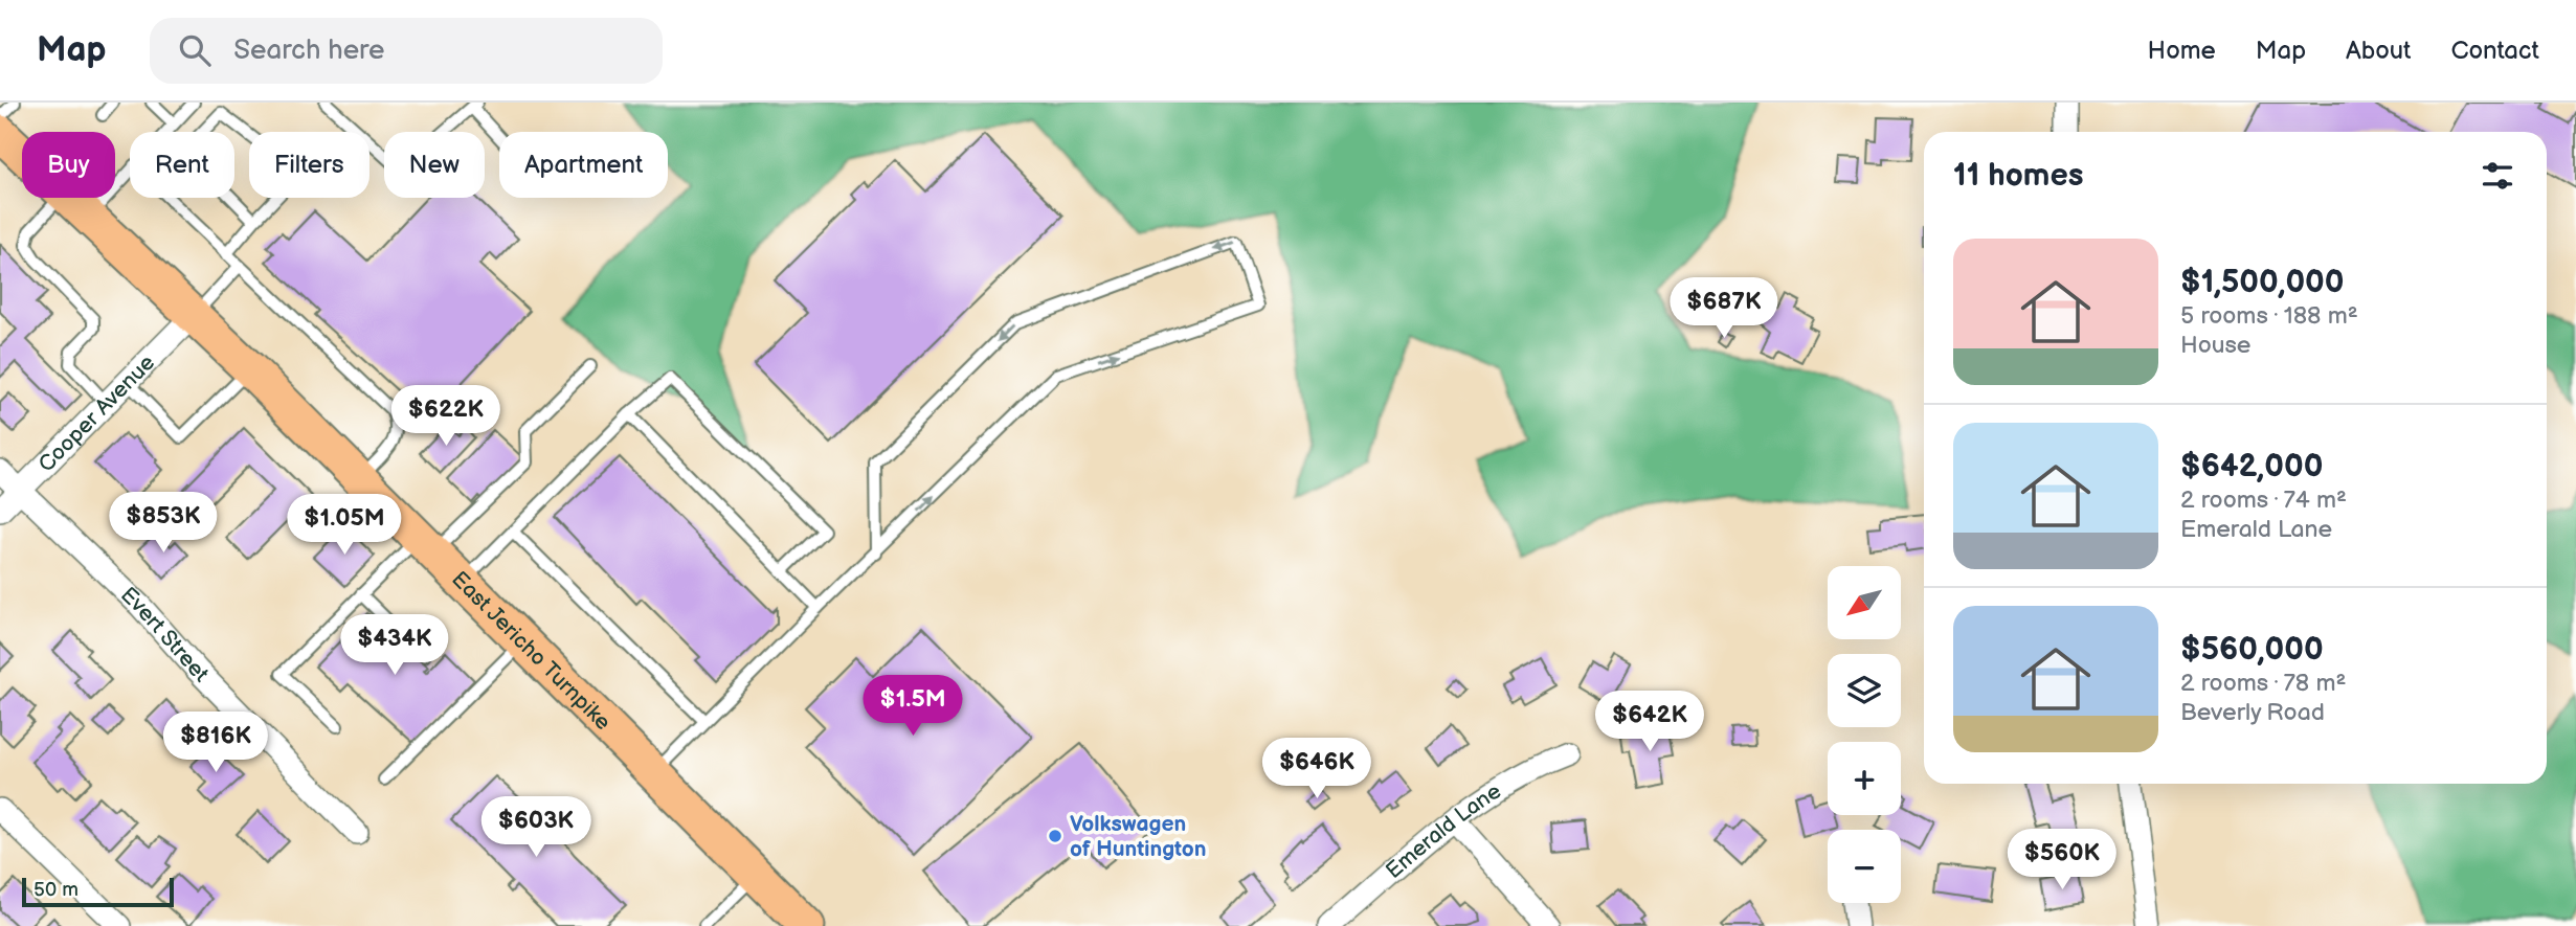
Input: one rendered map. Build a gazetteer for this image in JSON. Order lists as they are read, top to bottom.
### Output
{
  "streets": {
    "main road": ["East Jericho Turnpike"],
    "street": ["Cooper Avenue", "Evert Street", "Emerald Lane"]
  },
  "crossings": [
    ["Cooper Avenue", "Evert Street"],
    ["Cooper Avenue", "East Jericho Turnpike"]
  ],
  "places": ["Volkswagen of Huntington"],
  "scale_bar": "50 m",
  "north": "bottom left",
  "page": {
    "header": "Map",
    "search": "Search here",
    "nav": [
      "Home",
      "Map",
      "About",
      "Contact"
    ],
    "chip": [
      "Buy",
      "Rent",
      "Filters",
      "New",
      "Apartment"
    ],
    "heading": "11 homes",
    "list": [
      {
        "name": "$1,500,000",
        "note": "5 rooms · 188 m² · House"
      },
      {
        "name": "$642,000",
        "note": "2 rooms · 74 m² · Emerald Lane"
      },
      {
        "name": "$560,000",
        "note": "2 rooms · 78 m² · Beverly Road"
      }
    ],
    "price": [
      "$687K",
      "$622K",
      "$853K",
      "$1.05M",
      "$434K",
      "$1.5M",
      "$642K",
      "$816K",
      "$646K",
      "$603K",
      "$560K"
    ],
    "map_buttons": ["+", "−"],
    "scale": "50 m"
  }
}
